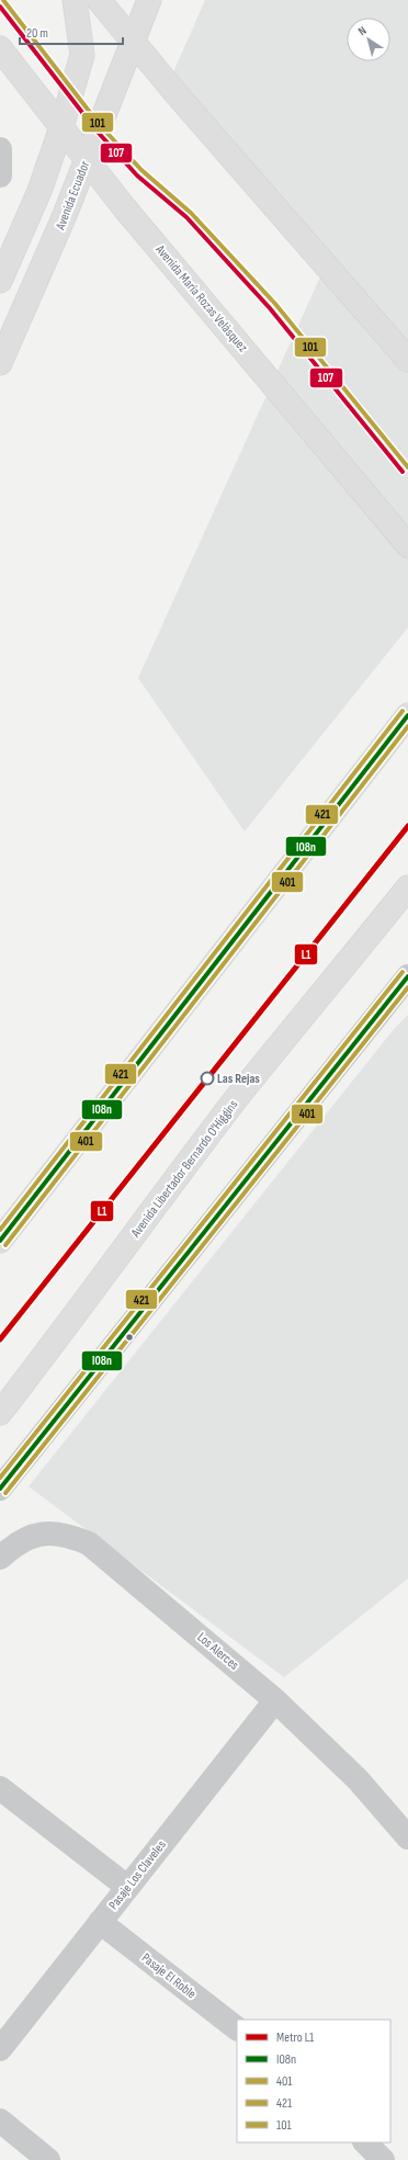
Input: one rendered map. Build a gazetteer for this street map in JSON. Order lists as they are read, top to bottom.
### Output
{
  "streets": {
    "main road": ["Avenida Ecuador", "Avenida María Rozas Velásquez", "Avenida Libertador Bernardo O'Higgins"],
    "street": ["Los Alerces", "Pasaje Los Claveles", "Pasaje El Roble"]
  },
  "crossings": [
    ["Avenida Ecuador", "Avenida María Rozas Velásquez"],
    ["Los Alerces", "Pasaje Los Claveles"],
    ["Pasaje Los Claveles", "Pasaje El Roble"]
  ],
  "places": ["Las Rejas"],
  "lines": [
    "transit line 101",
    "transit line 107",
    "transit line 421",
    "transit line I08n",
    "transit line 401",
    "metro line L1"
  ],
  "legend": [
    "Metro L1",
    "I08n",
    "401",
    "421",
    "101"
  ],
  "scale_bar": "20 m",
  "north": "top left"
}
